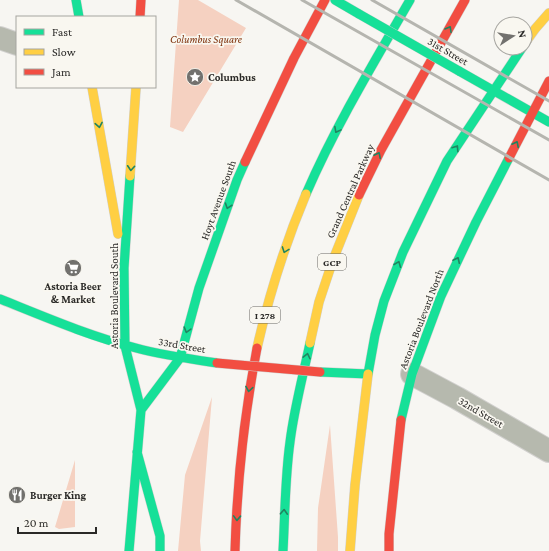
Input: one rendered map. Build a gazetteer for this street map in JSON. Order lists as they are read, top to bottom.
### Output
{
  "streets": {
    "main road": [
      "31st Street",
      "Grand Central Parkway",
      "Hoyt Avenue South",
      "GCP",
      "Astoria Boulevard South",
      "I 278",
      "Astoria Boulevard North",
      "33rd Street"
    ],
    "street": ["32nd Street"]
  },
  "crossings": [
    ["31st Street", "Astoria Boulevard North"],
    ["Hoyt Avenue South", "Astoria Boulevard South"],
    ["Hoyt Avenue South", "33rd Street"],
    ["Astoria Boulevard South", "33rd Street"],
    ["Astoria Boulevard North", "32nd Street"]
  ],
  "parks": ["Columbus Square"],
  "places": {
    "place": ["Columbus"],
    "supermarket": ["Astoria Beer & Market"],
    "restaurant": ["Burger King"]
  },
  "legend": ["Fast", "Slow", "Jam"],
  "scale_bar": "20 m",
  "north": "right"
}
